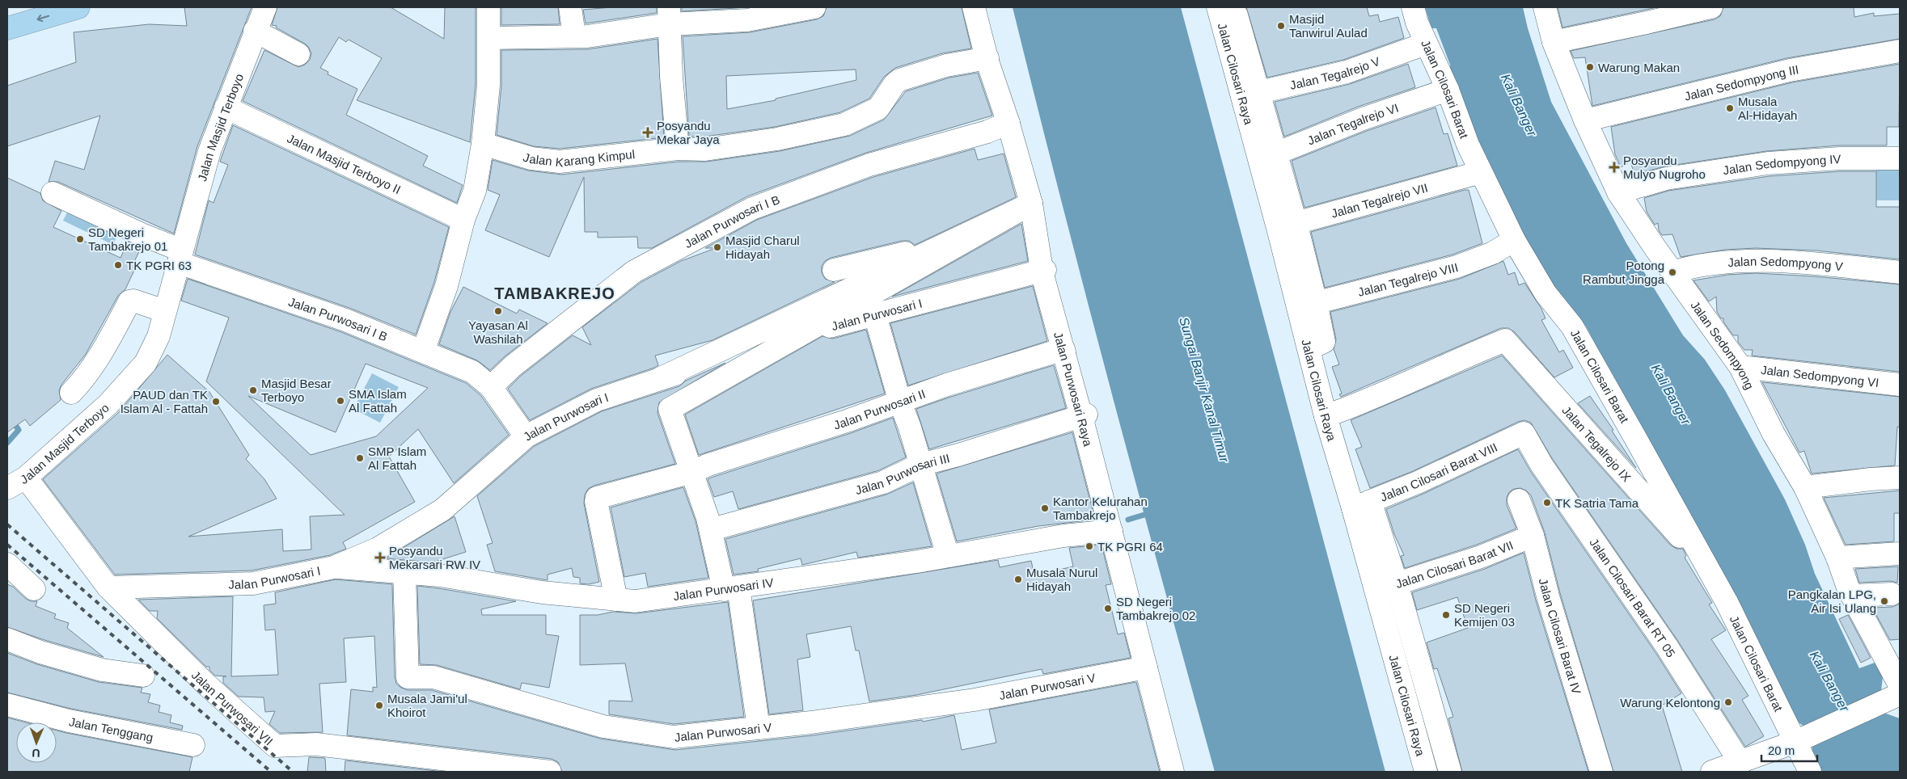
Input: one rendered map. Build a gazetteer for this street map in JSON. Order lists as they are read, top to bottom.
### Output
{
  "streets": {
    "street": [
      "Jalan Tegalrejo V",
      "Jalan Cilosari Raya",
      "Jalan Sedompyong III",
      "Jalan Cilosari Barat",
      "Jalan Tegalrejo VI",
      "Jalan Masjid Terboyo",
      "Jalan Karang Kimpul",
      "Jalan Masjid Terboyo II",
      "Jalan Sedompyong IV",
      "Jalan Tegalrejo VII",
      "Jalan Purwosari I B",
      "Jalan Sedompyong V",
      "Jalan Tegalrejo VIII",
      "Jalan Purwosari I",
      "Jalan Sedompyong",
      "Jalan Sedompyong VI",
      "Jalan Purwosari Raya",
      "Jalan Purwosari II",
      "Jalan Tegalrejo IX",
      "Jalan Cilosari Barat VIII",
      "Jalan Purwosari III",
      "Jalan Cilosari Barat VII",
      "Jalan Purwosari IV",
      "Jalan Cilosari Barat RT 05",
      "Jalan Cilosari Barat IV",
      "Jalan Purwosari V",
      "Jalan Purwosari VII",
      "Jalan Tenggang"
    ]
  },
  "crossings": [
    ["Jalan Tegalrejo V", "Jalan Cilosari Raya"],
    ["Jalan Tegalrejo V", "Jalan Cilosari Barat"],
    ["Jalan Cilosari Raya", "Jalan Tegalrejo VI"],
    ["Jalan Cilosari Raya", "Jalan Tegalrejo VII"],
    ["Jalan Cilosari Raya", "Jalan Tegalrejo VIII"],
    ["Jalan Cilosari Raya", "Jalan Tegalrejo IX"],
    ["Jalan Cilosari Raya", "Jalan Cilosari Barat VIII"],
    ["Jalan Cilosari Raya", "Jalan Cilosari Barat VII"],
    ["Jalan Sedompyong III", "Jalan Sedompyong"],
    ["Jalan Cilosari Barat", "Jalan Tegalrejo VI"],
    ["Jalan Cilosari Barat", "Jalan Tegalrejo VII"],
    ["Jalan Cilosari Barat", "Jalan Tegalrejo VIII"],
    ["Jalan Cilosari Barat", "Jalan Tegalrejo IX"],
    ["Jalan Masjid Terboyo", "Jalan Masjid Terboyo II"],
    ["Jalan Masjid Terboyo", "Jalan Purwosari I B"],
    ["Jalan Masjid Terboyo", "Jalan Purwosari VII"],
    ["Jalan Karang Kimpul", "Jalan Purwosari Raya"],
    ["Jalan Sedompyong IV", "Jalan Sedompyong"],
    ["Jalan Purwosari I B", "Jalan Purwosari I"],
    ["Jalan Purwosari I B", "Jalan Purwosari Raya"],
    ["Jalan Sedompyong V", "Jalan Sedompyong"],
    ["Jalan Purwosari I", "Jalan Purwosari Raya"],
    ["Jalan Purwosari I", "Jalan Purwosari IV"],
    ["Jalan Purwosari I", "Jalan Purwosari VII"],
    ["Jalan Sedompyong", "Jalan Sedompyong VI"],
    ["Jalan Purwosari Raya", "Jalan Purwosari II"],
    ["Jalan Purwosari Raya", "Jalan Purwosari III"],
    ["Jalan Purwosari Raya", "Jalan Purwosari IV"],
    ["Jalan Purwosari Raya", "Jalan Purwosari V"],
    ["Jalan Purwosari II", "Jalan Purwosari IV"],
    ["Jalan Cilosari Barat VIII", "Jalan Cilosari Barat RT 05"],
    ["Jalan Cilosari Barat VII", "Jalan Cilosari Barat IV"],
    ["Jalan Purwosari IV", "Jalan Purwosari V"]
  ],
  "districts": ["TAMBAKREJO"],
  "water": ["Kali Banger", "Sungai Banjir Kanal Timur"],
  "places": {
    "other": [
      "Masjid Tanwirul Aulad",
      "Warung Makan",
      "Musala Al-Hidayah",
      "SD Negeri Tambakrejo 01",
      "Masjid Charul Hidayah",
      "TK PGRI 63",
      "Potong Rambut Jingga",
      "Yayasan Al Washilah",
      "Masjid Besar Terboyo",
      "SMA Islam Al Fattah",
      "PAUD dan TK Islam Al - Fattah",
      "SMP Islam Al Fattah",
      "TK Satria Tama",
      "Kantor Kelurahan Tambakrejo",
      "TK PGRI 64",
      "Musala Nurul Hidayah",
      "Pangkalan LPG, Air Isi Ulang",
      "SD Negeri Tambakrejo 02",
      "SD Negeri Kemijen 03",
      "Warung Kelontong",
      "Musala Jami'ul Khoirot"
    ],
    "health": ["Posyandu Mekar Jaya", "Posyandu Mulyo Nugroho", "Posyandu Mekarsari RW IV"]
  },
  "scale_bar": "20 m",
  "north": "bottom"
}
